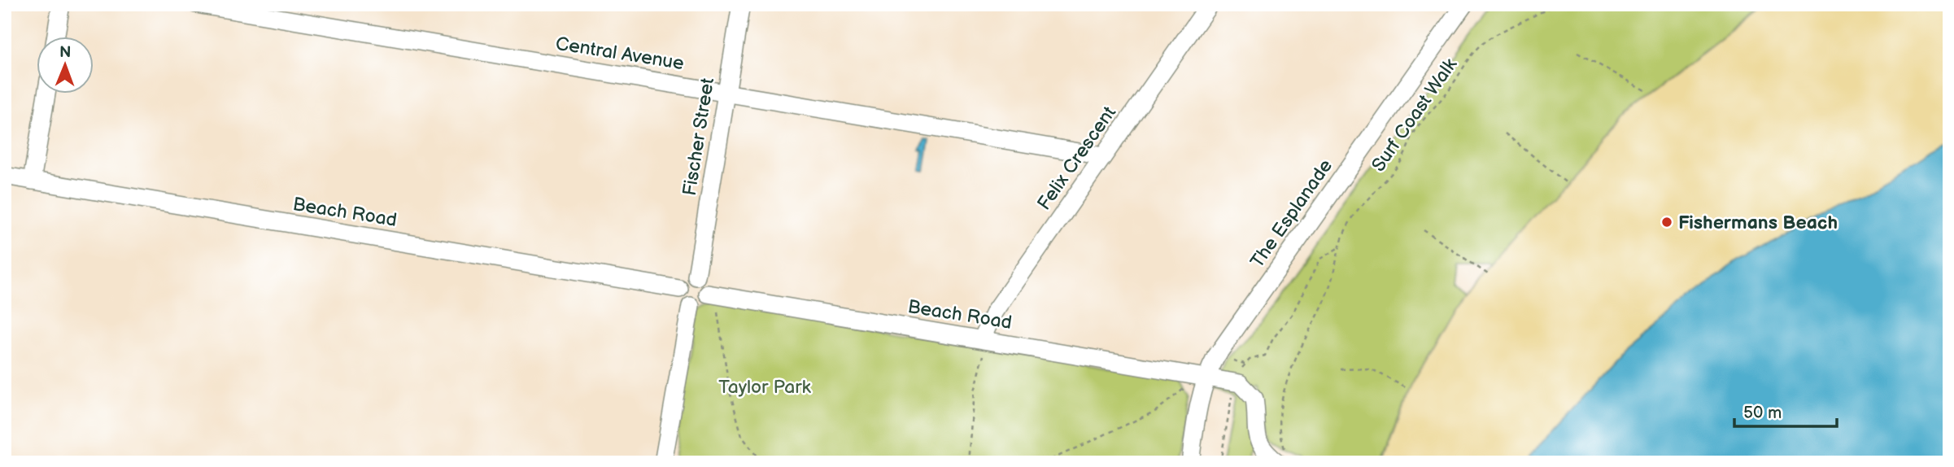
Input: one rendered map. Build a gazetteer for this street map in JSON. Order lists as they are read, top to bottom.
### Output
{
  "streets": {
    "street": [
      "Central Avenue",
      "Fischer Street",
      "Felix Crescent",
      "Beach Road",
      "The Esplanade"
    ],
    "path": ["Surf Coast Walk"]
  },
  "crossings": [
    ["Central Avenue", "Fischer Street"],
    ["Central Avenue", "Felix Crescent"],
    ["Fischer Street", "Beach Road"],
    ["Felix Crescent", "Beach Road"],
    ["Beach Road", "The Esplanade"]
  ],
  "parks": ["Taylor Park"],
  "places": ["Fishermans Beach"],
  "scale_bar": "50 m",
  "north": "top"
}
